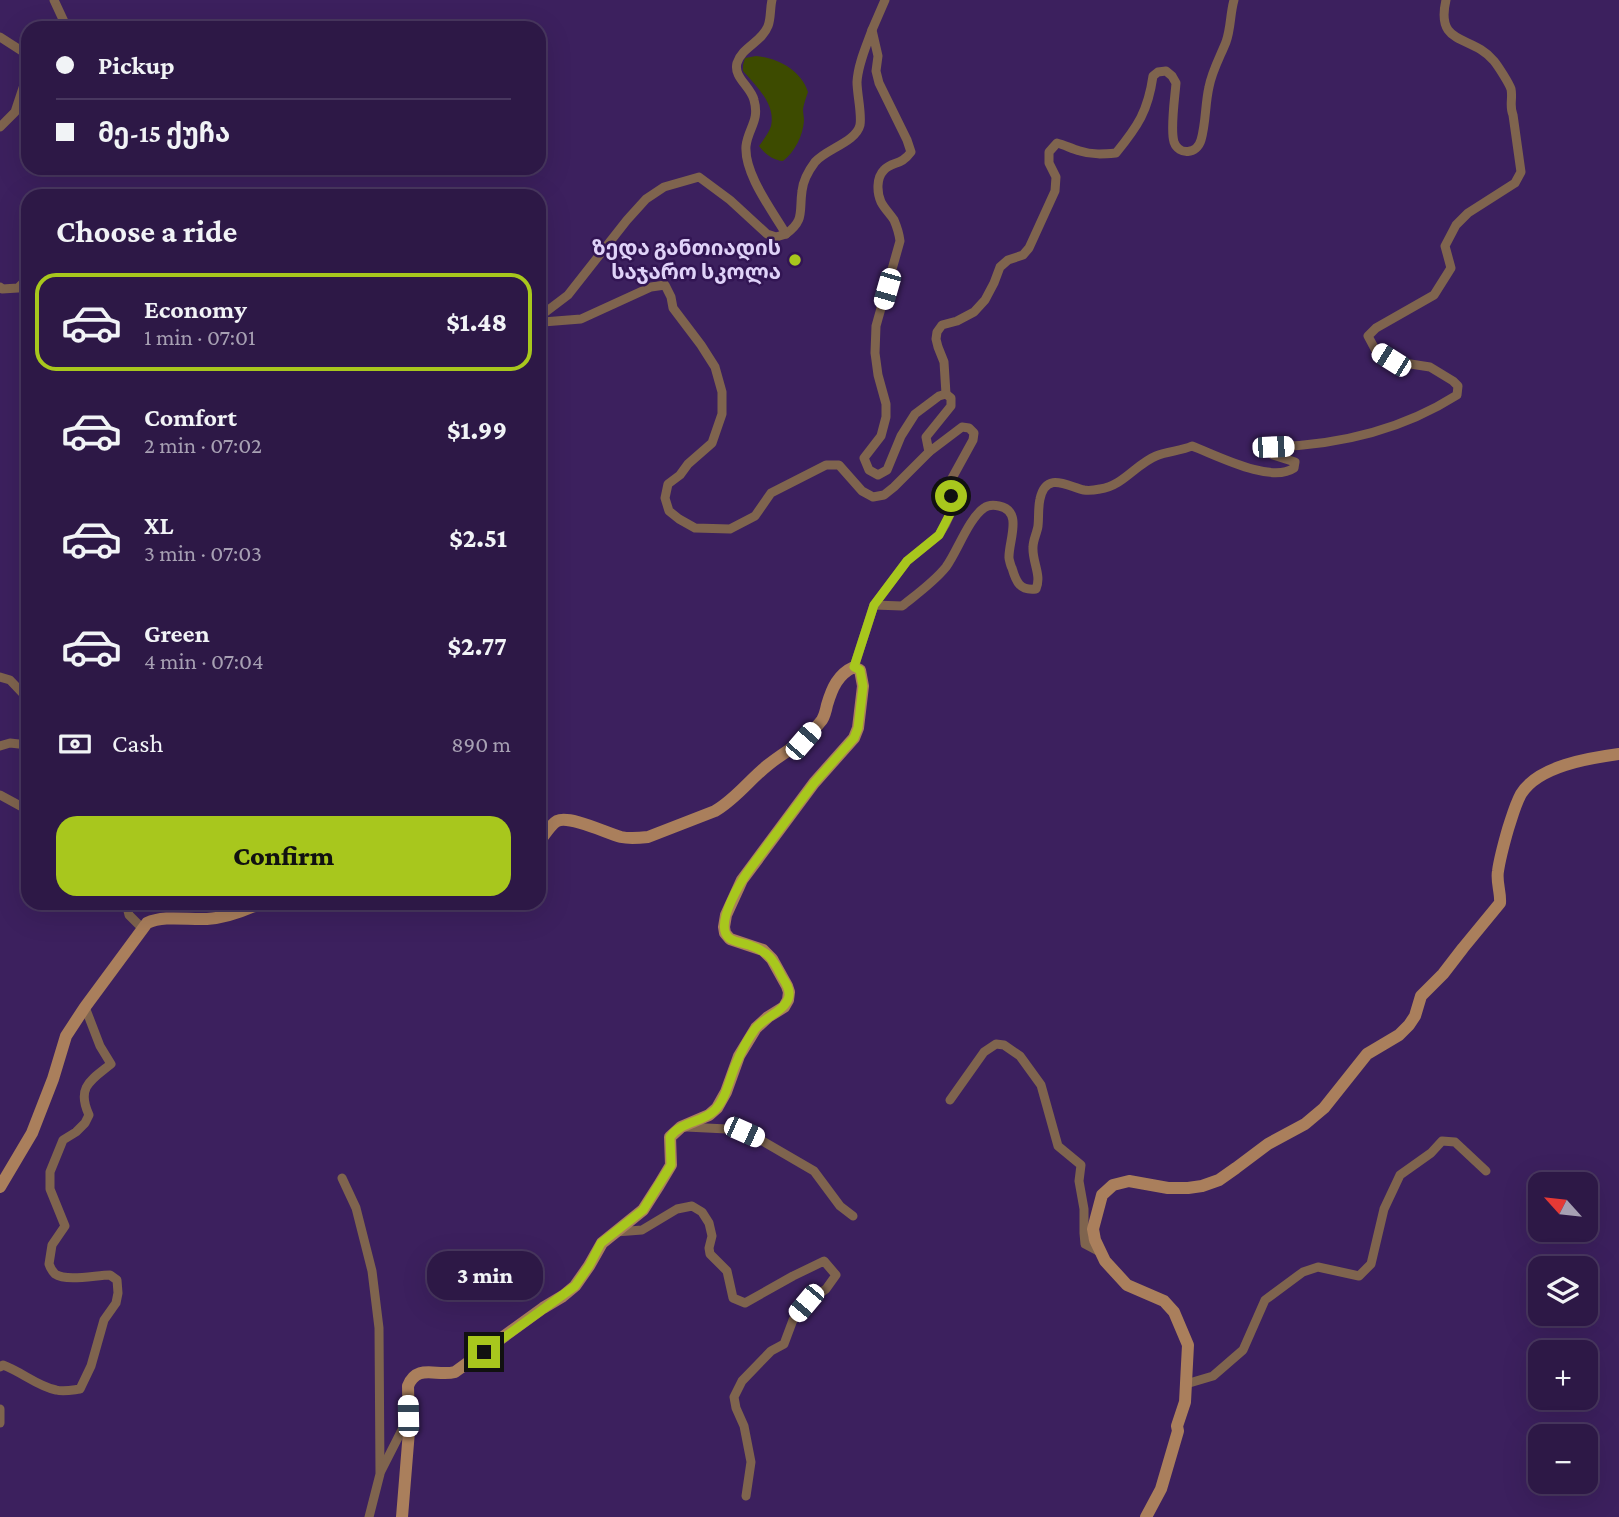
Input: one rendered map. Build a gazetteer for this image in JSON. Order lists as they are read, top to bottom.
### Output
{
  "places": ["ზედა განთიადის საჯარო სკოლა"],
  "north": "top left",
  "page": {
    "banner": ["Pickup", "მე-15 ქუჩა"],
    "heading": "Choose a ride",
    "list": [
      {
        "name": "Economy",
        "note": "1 min · 07:01",
        "value": "$1.48"
      },
      {
        "name": "Comfort",
        "note": "2 min · 07:02",
        "value": "$1.99"
      },
      {
        "name": "XL",
        "note": "3 min · 07:03",
        "value": "$2.51"
      },
      {
        "name": "Green",
        "note": "4 min · 07:04",
        "value": "$2.77"
      }
    ],
    "pay": ["Cash", "890 m"],
    "buttons": "Confirm",
    "map_buttons": ["+", "−"],
    "bubble": "3 min"
  }
}
